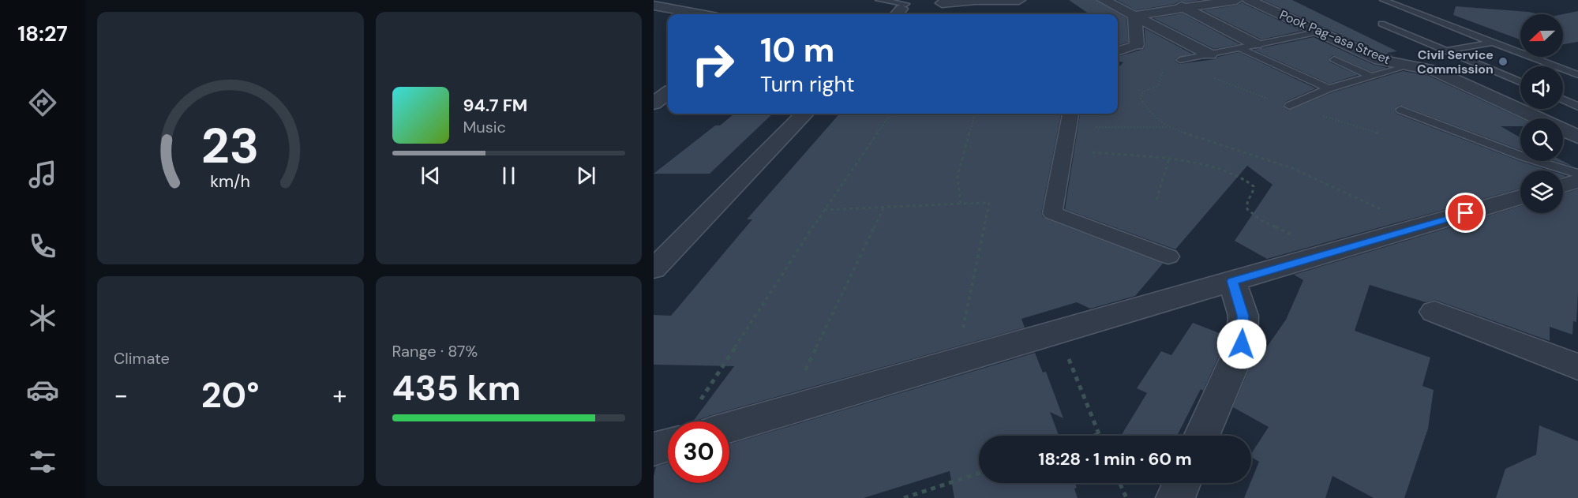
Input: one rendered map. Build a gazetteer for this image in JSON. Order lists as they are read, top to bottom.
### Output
{
  "streets": {
    "street": ["Pook Pag-asa Street"]
  },
  "places": ["Civil Service Commission"],
  "north": "left",
  "page": {
    "tabs": "18:27",
    "turn": ["10 m", "Turn right"],
    "song": ["94.7 FM", "Music"],
    "tile": [
      "Climate",
      ["Range · 87%", "435 km"]
    ],
    "heat": ["−", "20°", "+"],
    "limit": "30",
    "trip": "18:28 · 1 min · 60 m",
    "gauge": ["23", "km/h"]
  }
}
